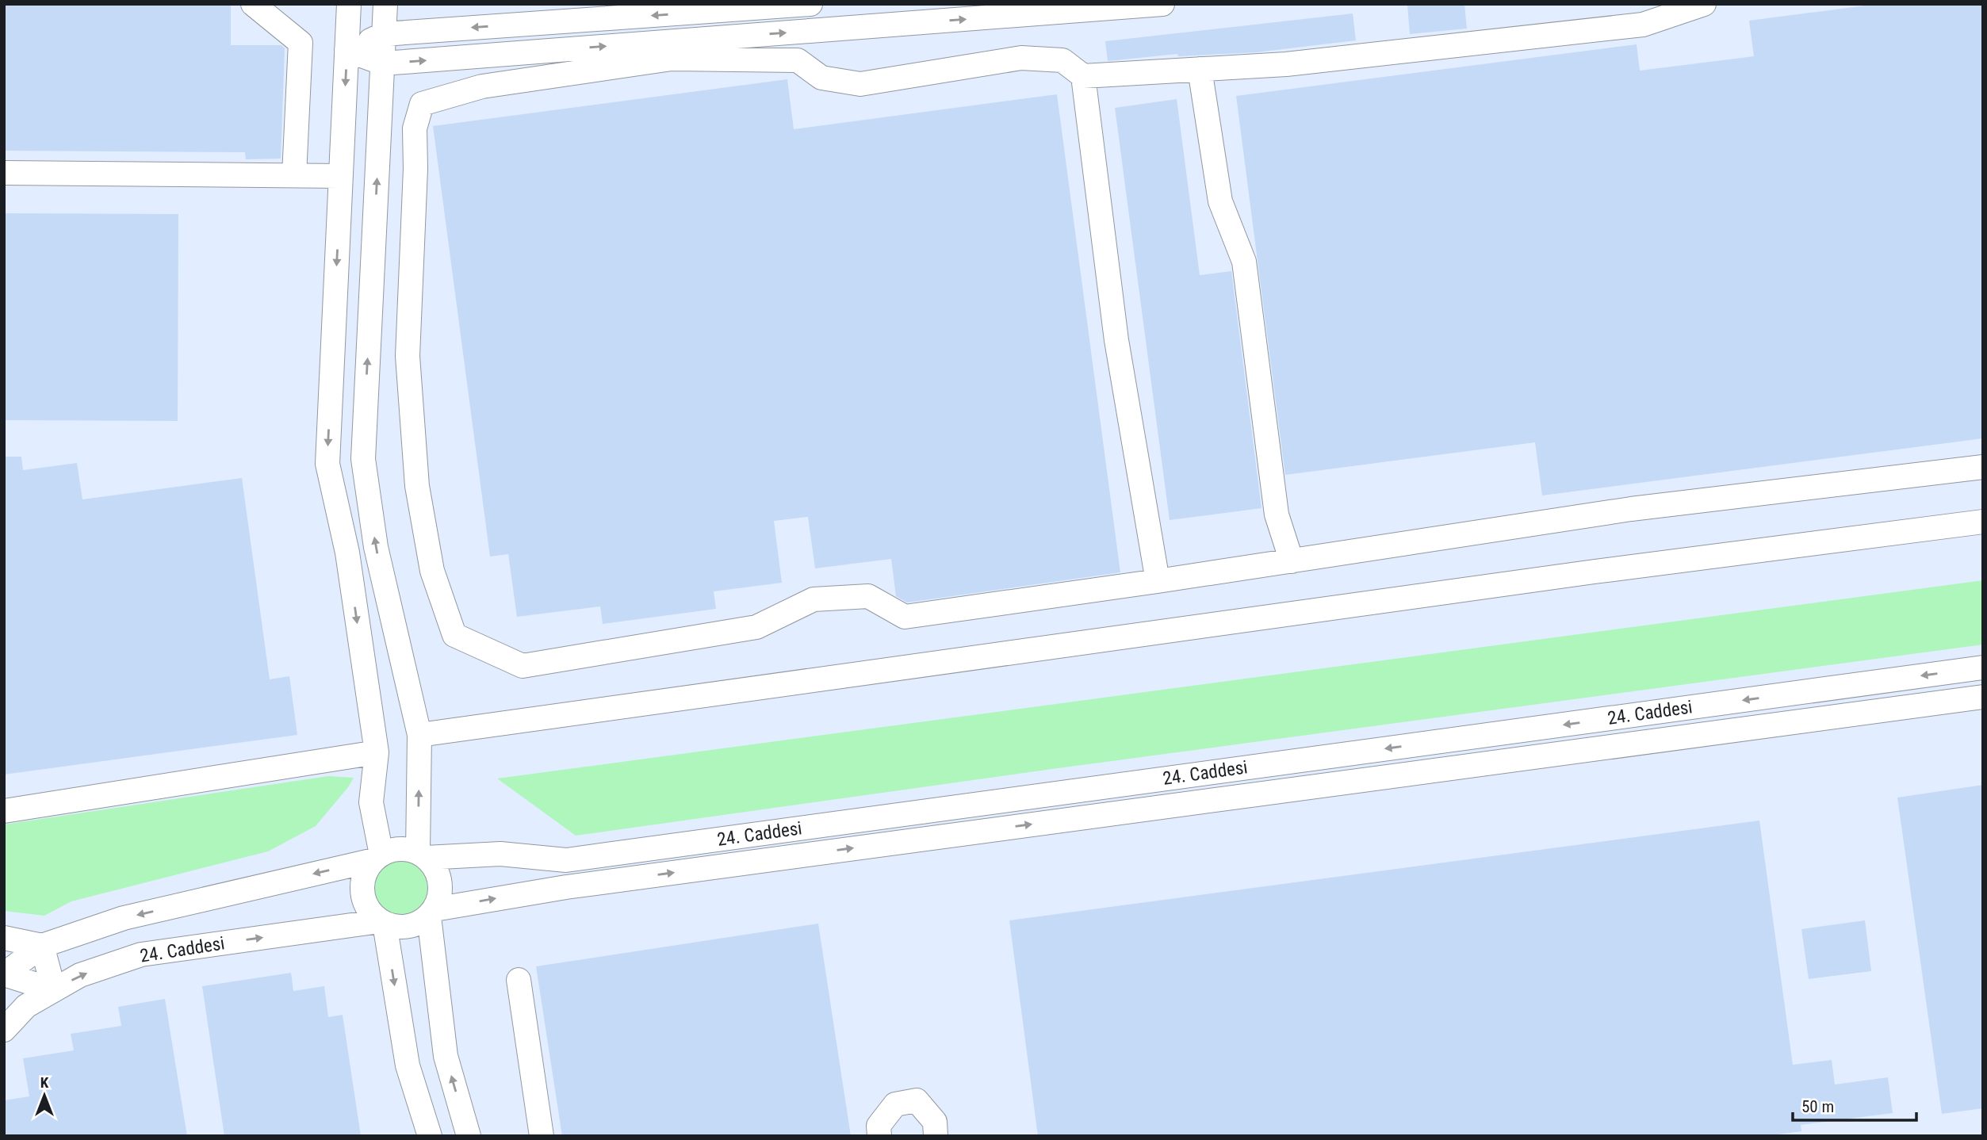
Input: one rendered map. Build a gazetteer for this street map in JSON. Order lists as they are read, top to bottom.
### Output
{
  "streets": {
    "street": ["24. Caddesi"]
  },
  "scale_bar": "50 m",
  "north": "top"
}
